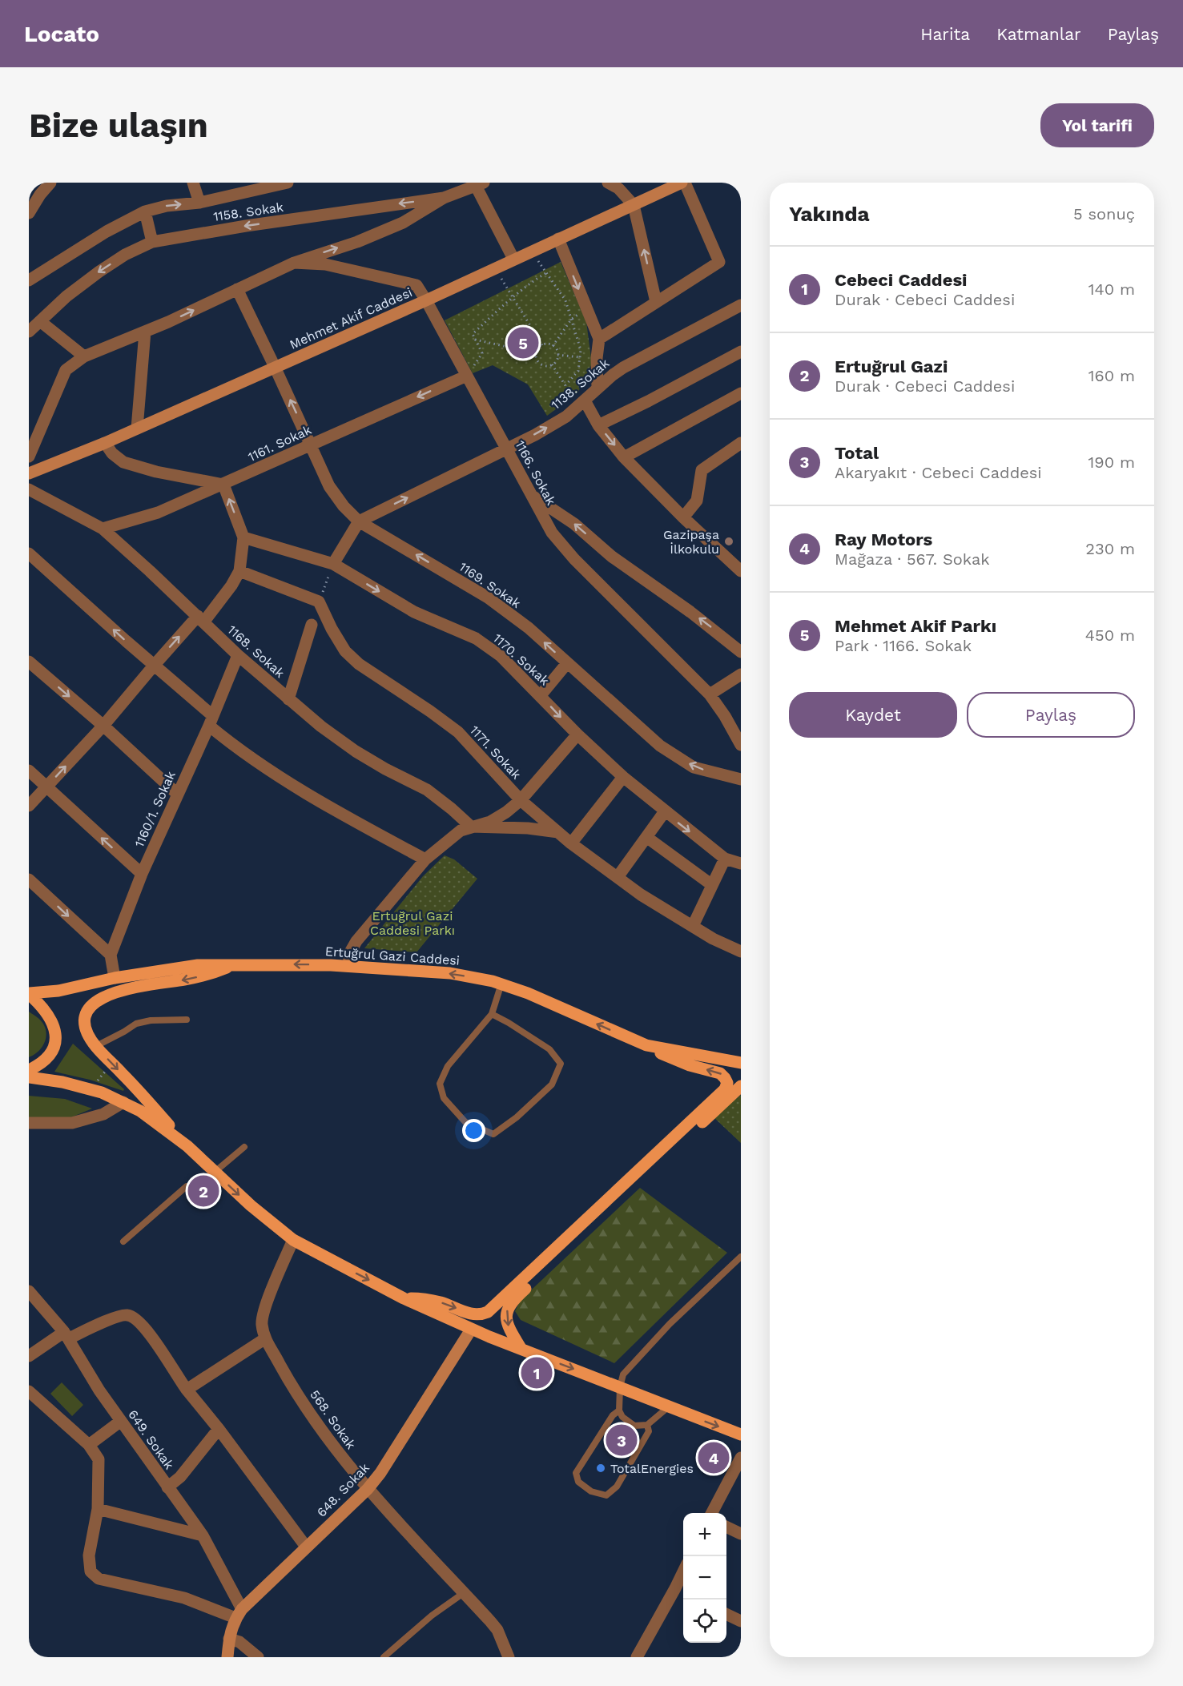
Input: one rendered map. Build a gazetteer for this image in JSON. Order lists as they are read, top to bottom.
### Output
{
  "streets": {
    "main road": ["Mehmet Akif Caddesi", "Ertuğrul Gazi Caddesi", "648. Sokak"],
    "street": [
      "1158. Sokak",
      "1138. Sokak",
      "1161. Sokak",
      "1166. Sokak",
      "1169. Sokak",
      "1168. Sokak",
      "1170. Sokak",
      "1171. Sokak",
      "1160/1. Sokak",
      "568. Sokak",
      "649. Sokak"
    ]
  },
  "crossings": [
    ["Mehmet Akif Caddesi", "1166. Sokak"],
    ["Mehmet Akif Caddesi", "1169. Sokak"],
    ["1138. Sokak", "1166. Sokak"],
    ["1138. Sokak", "1169. Sokak"],
    ["1161. Sokak", "1166. Sokak"],
    ["1161. Sokak", "1169. Sokak"],
    ["1161. Sokak", "1168. Sokak"],
    ["1168. Sokak", "1160/1. Sokak"],
    ["1160/1. Sokak", "Ertuğrul Gazi Caddesi"],
    ["568. Sokak", "648. Sokak"],
    ["649. Sokak", "648. Sokak"]
  ],
  "one_way": [
    "1138. Sokak",
    "1161. Sokak",
    "1169. Sokak",
    "1170. Sokak",
    "Ertuğrul Gazi Caddesi"
  ],
  "parks": ["Ertuğrul Gazi Caddesi Parkı"],
  "places": ["Gazipaşa İlkokulu", "TotalEnergies"],
  "page": {
    "header": "Locato",
    "nav": ["Harita", "Katmanlar", "Paylaş"],
    "buttons": [
      "Yol tarifi",
      ["Kaydet", "Paylaş"]
    ],
    "title": "Bize ulaşın",
    "heading": ["Yakında", "5 sonuç"],
    "list": [
      {
        "mark": "1",
        "name": "Cebeci Caddesi",
        "note": "Durak · Cebeci Caddesi",
        "value": "140 m"
      },
      {
        "mark": "2",
        "name": "Ertuğrul Gazi",
        "note": "Durak · Cebeci Caddesi",
        "value": "160 m"
      },
      {
        "mark": "3",
        "name": "Total",
        "note": "Akaryakıt · Cebeci Caddesi",
        "value": "190 m"
      },
      {
        "mark": "4",
        "name": "Ray Motors",
        "note": "Mağaza · 567. Sokak",
        "value": "230 m"
      },
      {
        "mark": "5",
        "name": "Mehmet Akif Parkı",
        "note": "Park · 1166. Sokak",
        "value": "450 m"
      }
    ],
    "pins": [
      "5",
      "2",
      "1",
      "3",
      "4"
    ],
    "map_buttons": ["+", "−"]
  }
}
